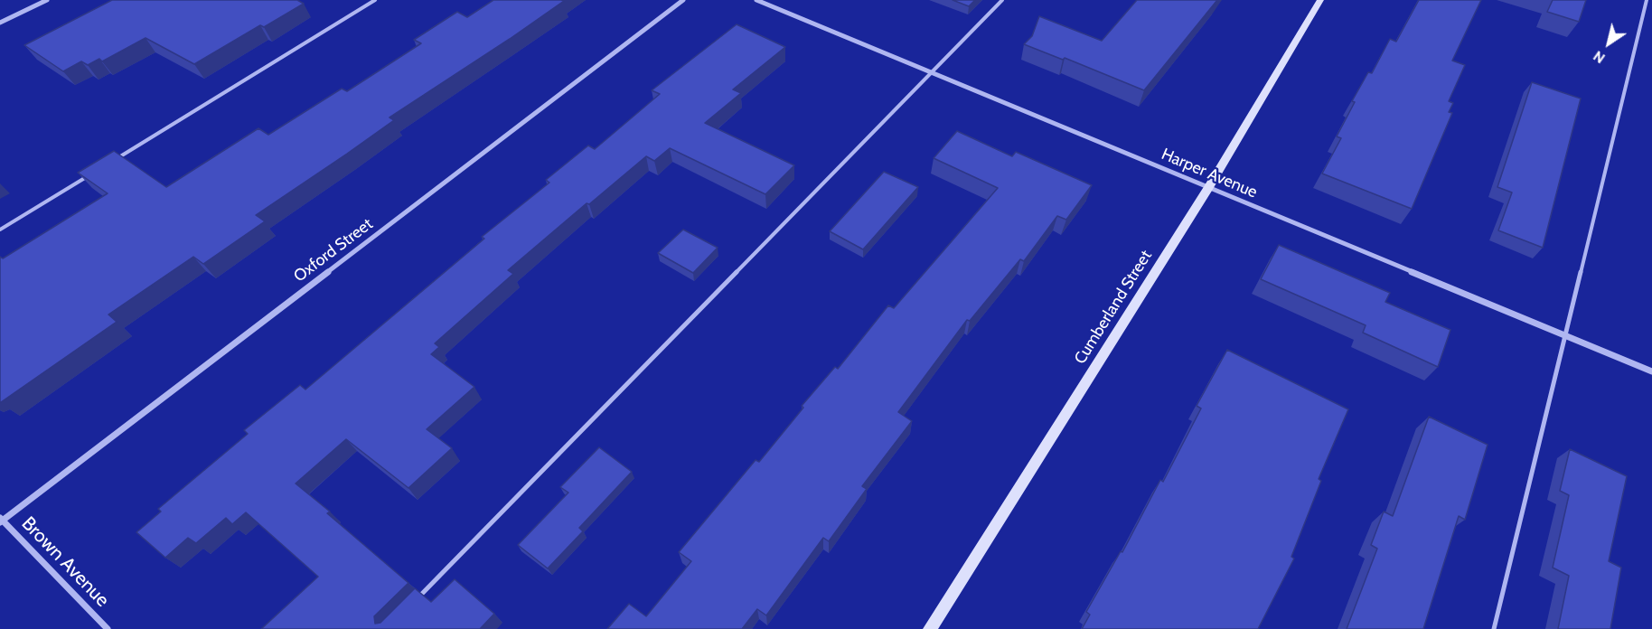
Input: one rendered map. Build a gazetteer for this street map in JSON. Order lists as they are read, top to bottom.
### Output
{
  "streets": {
    "street": [
      "Harper Avenue",
      "Oxford Street",
      "Cumberland Street",
      "Brown Avenue"
    ]
  },
  "crossings": [
    ["Harper Avenue", "Cumberland Street"],
    ["Oxford Street", "Brown Avenue"]
  ],
  "north": "bottom left"
}
